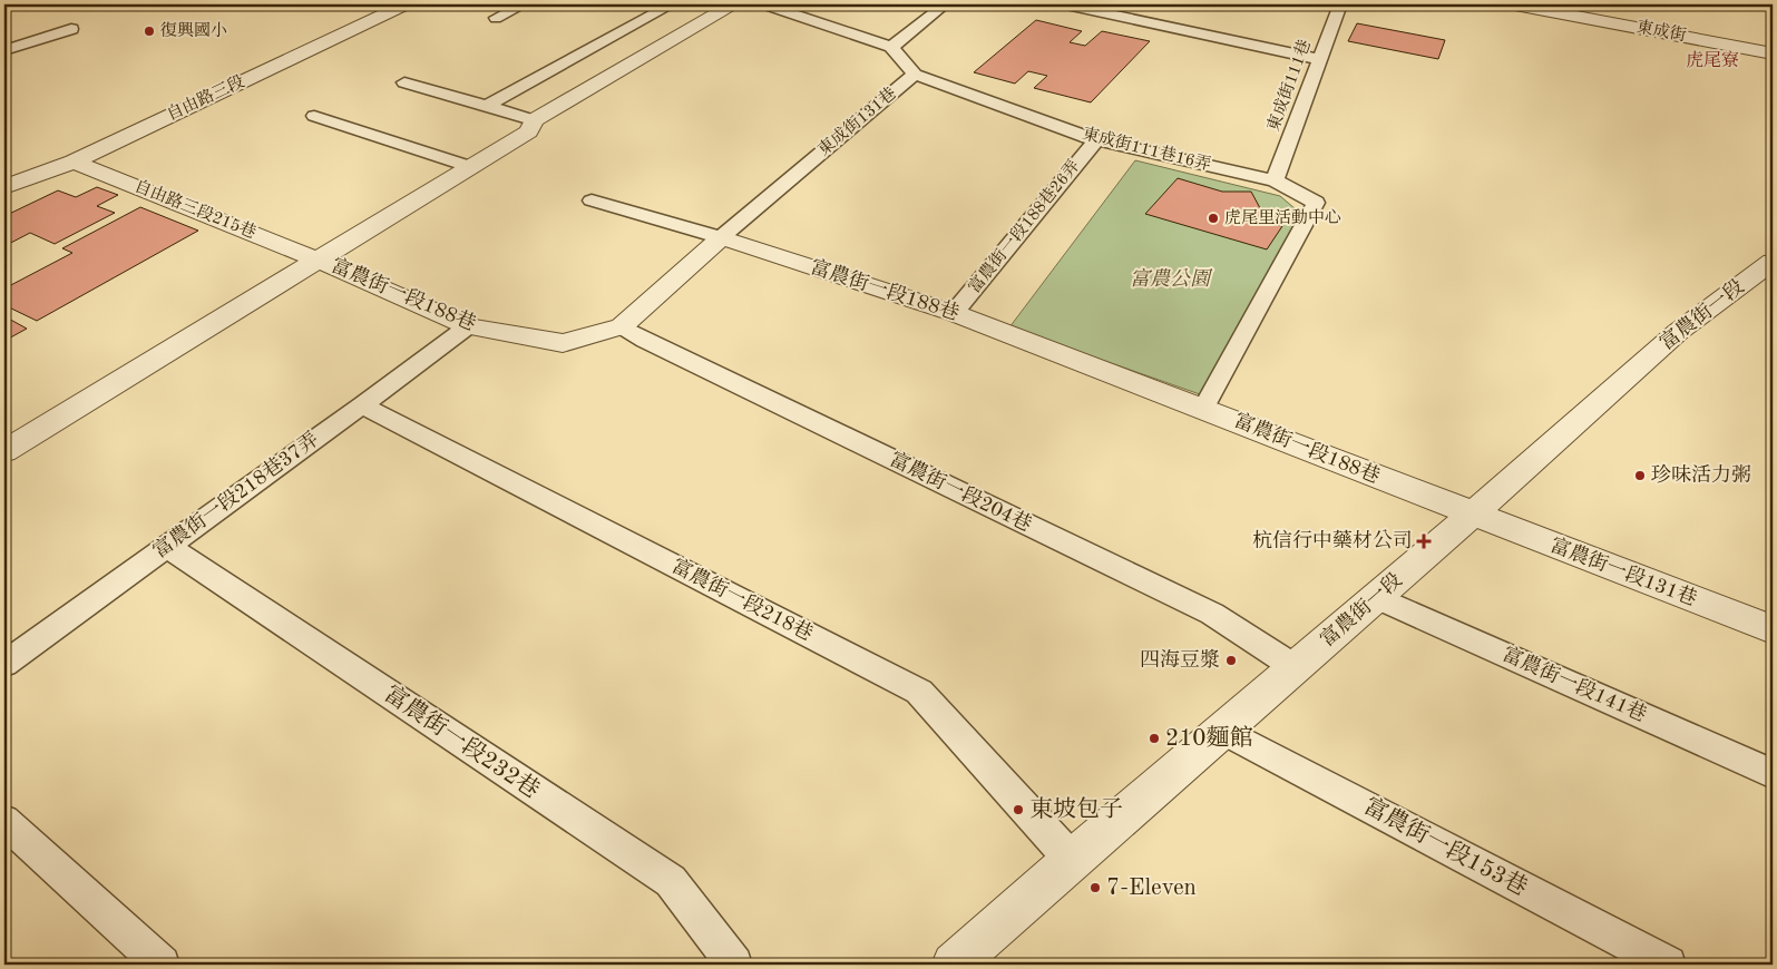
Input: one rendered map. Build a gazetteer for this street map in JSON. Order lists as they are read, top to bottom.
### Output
{
  "streets": {
    "street": [
      "東成街",
      "自由路三段",
      "自由路三段215巷",
      "富農街一段188巷",
      "富農街一段",
      "富農街一段131巷"
    ],
    "lane": [
      "東成街111巷",
      "東成街131巷",
      "東成街111巷16弄",
      "富農街一段188巷26弄",
      "富農街一段204巷",
      "富農街一段218巷37弄",
      "富農街一段218巷",
      "富農街一段141巷",
      "富農街一段232巷",
      "富農街一段153巷"
    ]
  },
  "crossings": [
    ["東成街111巷", "東成街111巷16弄"],
    ["自由路三段", "自由路三段215巷"],
    ["東成街131巷", "東成街111巷16弄"],
    ["東成街131巷", "富農街一段188巷"],
    ["東成街111巷16弄", "富農街一段188巷26弄"],
    ["東成街111巷16弄", "富農街一段188巷"],
    ["自由路三段215巷", "富農街一段188巷"],
    ["富農街一段188巷26弄", "富農街一段188巷"],
    ["富農街一段188巷", "富農街一段"],
    ["富農街一段188巷", "富農街一段204巷"],
    ["富農街一段188巷", "富農街一段218巷37弄"],
    ["富農街一段188巷", "富農街一段131巷"],
    ["富農街一段", "富農街一段204巷"],
    ["富農街一段", "富農街一段131巷"],
    ["富農街一段", "富農街一段218巷"],
    ["富農街一段", "富農街一段141巷"],
    ["富農街一段", "富農街一段153巷"],
    ["富農街一段218巷37弄", "富農街一段218巷"],
    ["富農街一段218巷37弄", "富農街一段232巷"]
  ],
  "districts": ["虎尾寮"],
  "parks": ["富農公園"],
  "places": {
    "other": [
      "復興國小",
      "虎尾里活動中心",
      "珍味活力粥",
      "四海豆漿",
      "210麵館",
      "東坡包子",
      "7-Eleven"
    ],
    "health": ["杭信行中藥材公司"]
  }
}
